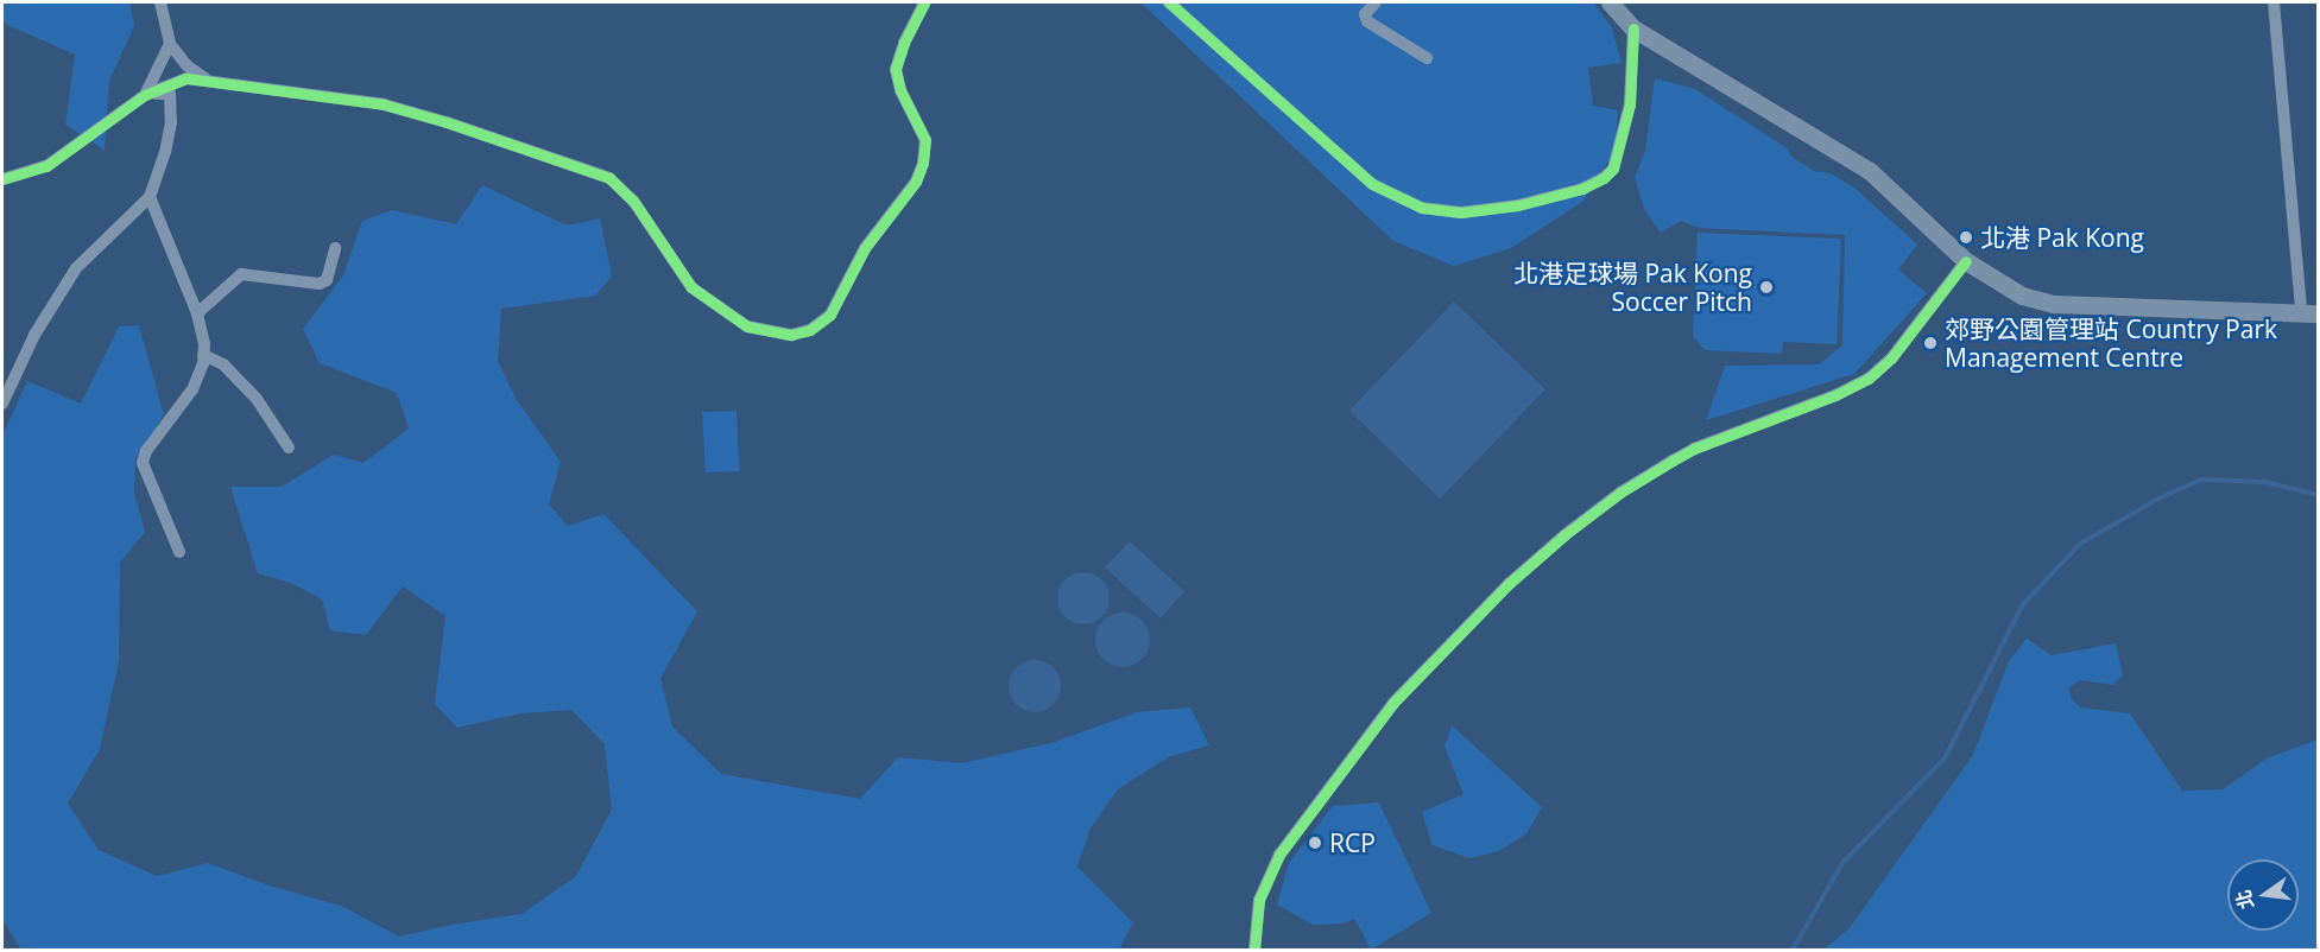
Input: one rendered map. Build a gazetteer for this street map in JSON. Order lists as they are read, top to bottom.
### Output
{
  "places": [
    "北港 Pak Kong",
    "北港足球場 Pak Kong Soccer Pitch",
    "郊野公園管理站 Country Park Management Centre",
    "RCP"
  ],
  "north": "left"
}
